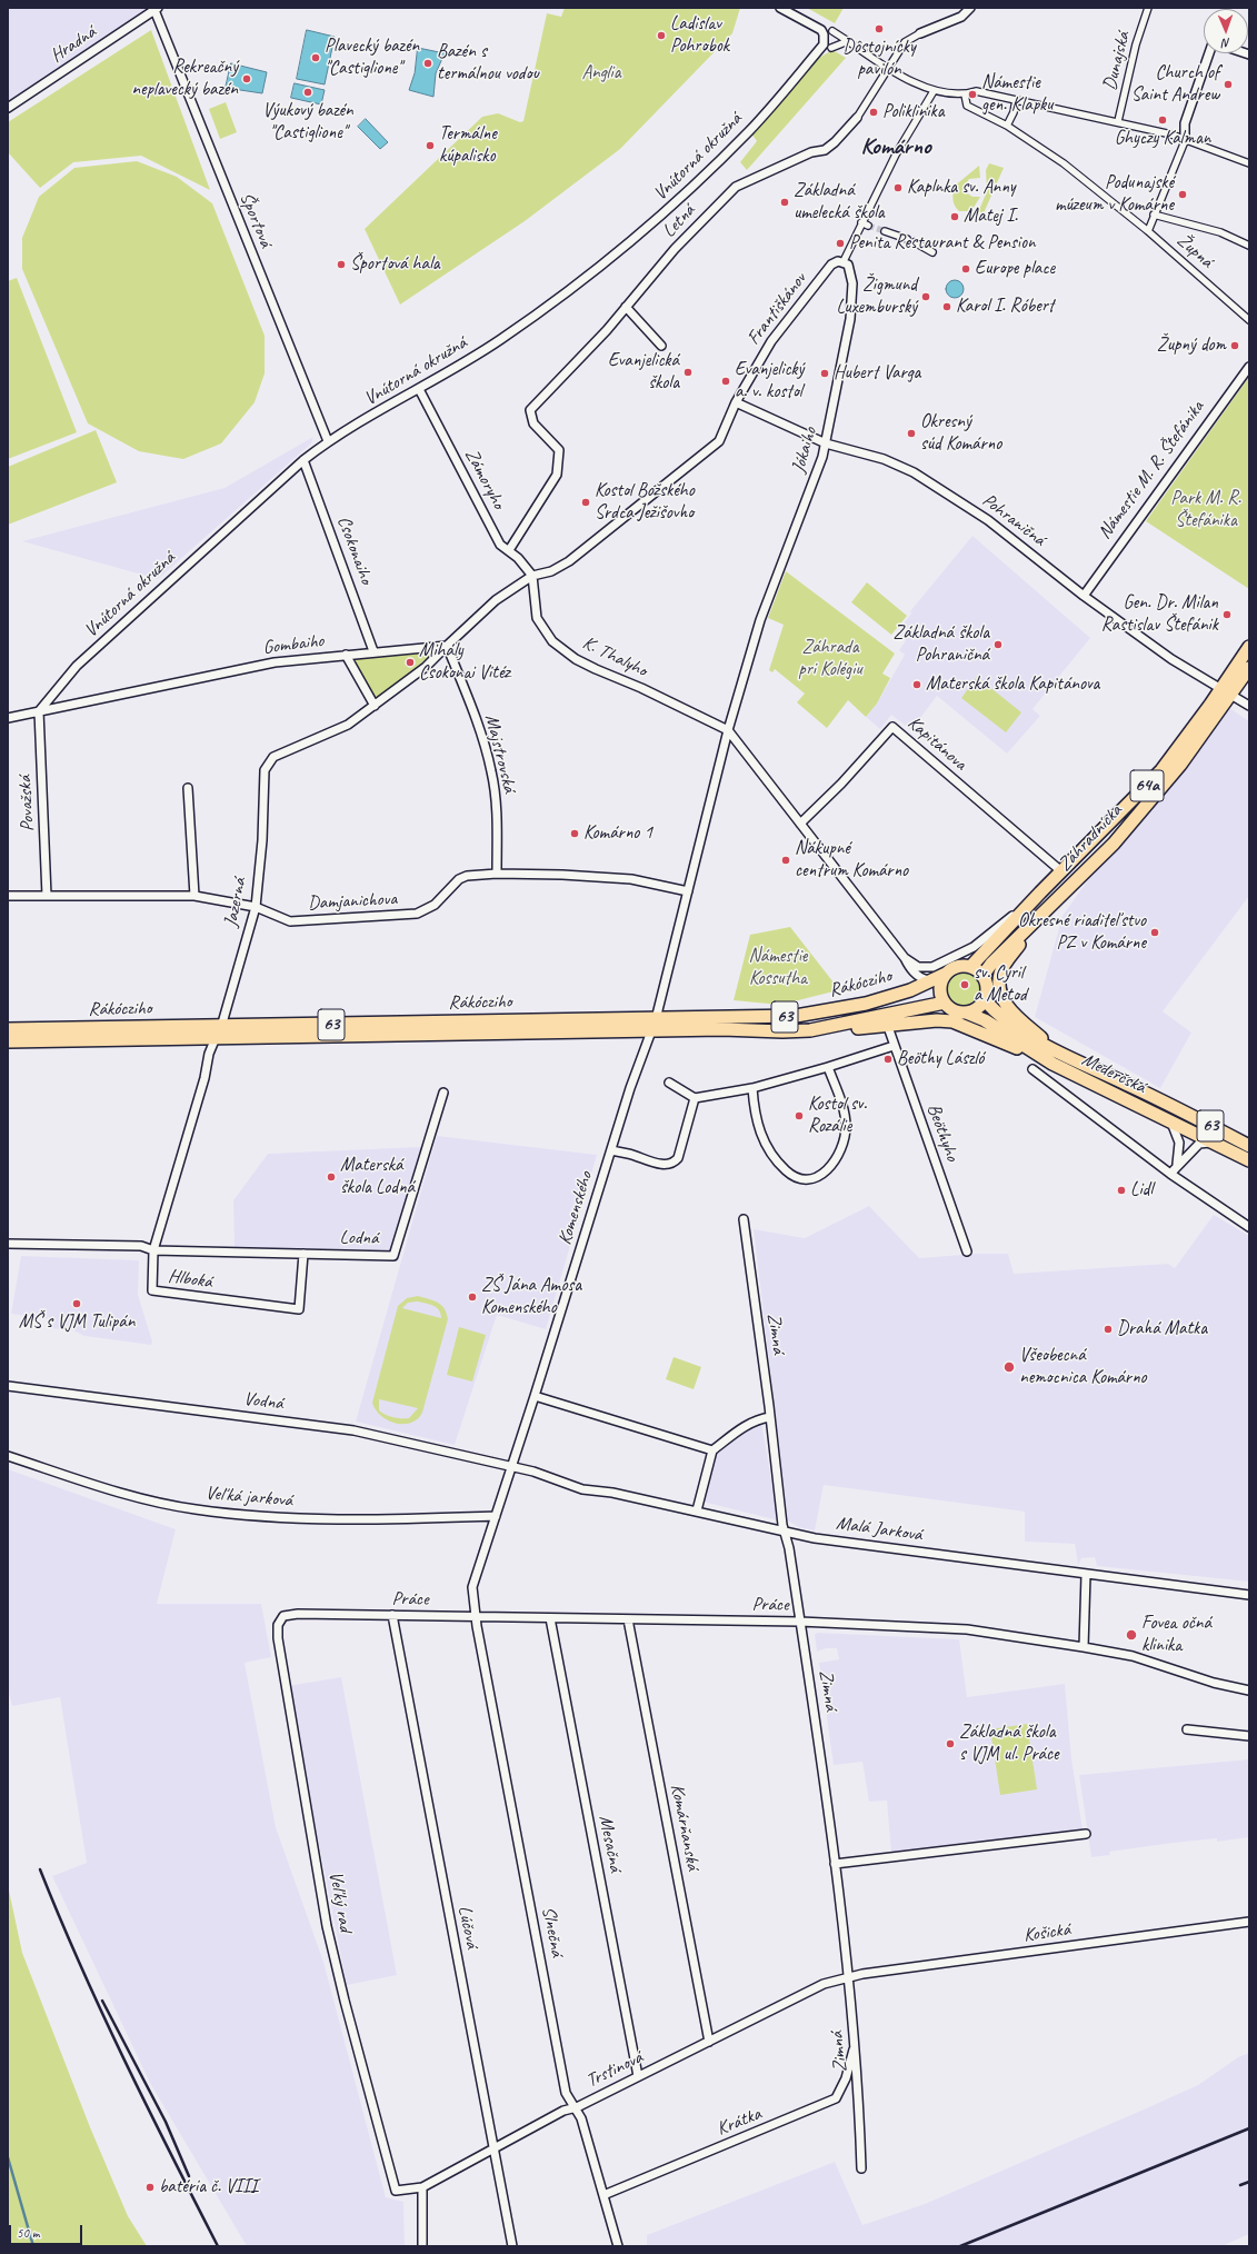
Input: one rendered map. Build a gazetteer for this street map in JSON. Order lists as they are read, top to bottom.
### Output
{
  "streets": {
    "main road": [
      "64a",
      "Záhradnícka",
      "Rákócziho",
      "63",
      "Mederčská"
    ],
    "street": [
      "Hradná",
      "Dunajská",
      "Vnútorná okružná",
      "Športová",
      "Letná",
      "Župná",
      "Františkánov",
      "Jókaiho",
      "Námestie M. R. Štefánika",
      "Zámoryho",
      "Pohraničná",
      "Csokonaiho",
      "Gombaiho",
      "K. Thalyho",
      "Kapitánova",
      "Majstrovská",
      "Považská",
      "Damjanichova",
      "Jazerná",
      "Beöthyho",
      "Komenského",
      "Lodná",
      "Hlboká",
      "Zimná",
      "Vodná",
      "Veľká jarková",
      "Malá Jarková",
      "Práce",
      "Komárňanská",
      "Mesačná",
      "Veľký rad",
      "Lúčová",
      "Slnečná",
      "Košická",
      "Trstinová",
      "Krátka"
    ]
  },
  "crossings": [
    ["Hradná", "Športová"],
    ["Vnútorná okružná", "Športová"],
    ["Vnútorná okružná", "Zámoryho"],
    ["Vnútorná okružná", "Csokonaiho"],
    ["Vnútorná okružná", "Gombaiho"],
    ["Vnútorná okružná", "Považská"],
    ["Letná", "Zámoryho"],
    ["Františkánov", "Jókaiho"],
    ["Františkánov", "Zámoryho"],
    ["Františkánov", "Pohraničná"],
    ["Františkánov", "K. Thalyho"],
    ["Jókaiho", "Pohraničná"],
    ["Jókaiho", "K. Thalyho"],
    ["Námestie M. R. Štefánika", "Pohraničná"],
    ["Zámoryho", "K. Thalyho"],
    ["Pohraničná", "64a"],
    ["Pohraničná", "Záhradnícka"],
    ["Csokonaiho", "Gombaiho"],
    ["Gombaiho", "Majstrovská"],
    ["Gombaiho", "Považská"],
    ["Gombaiho", "Jazerná"],
    ["Kapitánova", "Záhradnícka"],
    ["Majstrovská", "Damjanichova"],
    ["Majstrovská", "Jazerná"],
    ["64a", "Záhradnícka"],
    ["Považská", "Damjanichova"],
    ["Záhradnícka", "Rákócziho"],
    ["Záhradnícka", "63"],
    ["Záhradnícka", "Mederčská"],
    ["Damjanichova", "Jazerná"],
    ["Jazerná", "Rákócziho"],
    ["Jazerná", "Lodná"],
    ["Jazerná", "Hlboká"],
    ["Rákócziho", "63"],
    ["Rákócziho", "Mederčská"],
    ["Rákócziho", "Komenského"],
    ["63", "Mederčská"],
    ["63", "Beöthyho"],
    ["Komenského", "Vodná"],
    ["Komenského", "Veľká jarková"],
    ["Komenského", "Malá Jarková"],
    ["Komenského", "Práce"],
    ["Komenského", "Slnečná"],
    ["Lodná", "Hlboká"],
    ["Zimná", "Malá Jarková"],
    ["Zimná", "Práce"],
    ["Zimná", "Košická"],
    ["Zimná", "Trstinová"],
    ["Zimná", "Krátka"],
    ["Vodná", "Malá Jarková"],
    ["Práce", "Komárňanská"],
    ["Práce", "Mesačná"],
    ["Práce", "Veľký rad"],
    ["Práce", "Lúčová"],
    ["Práce", "Slnečná"],
    ["Komárňanská", "Trstinová"],
    ["Mesačná", "Trstinová"],
    ["Veľký rad", "Trstinová"],
    ["Lúčová", "Trstinová"],
    ["Slnečná", "Trstinová"],
    ["Slnečná", "Krátka"],
    ["Košická", "Trstinová"]
  ],
  "districts": ["Komárno"],
  "parks": [
    "Anglia",
    "Park M. R. Štefánika",
    "Záhrada pri Kolégiu",
    "Námestie Kossutha"
  ],
  "places": [
    "Dôstojnícky pavilón",
    "Ladislav Pohrobok",
    "Plavecký bazén \"Castiglione\"",
    "Bazén s termálnou vodou",
    "Rekreačný neplavecký bazén",
    "Church of Saint Andrew",
    "Výukový bazén \"Castiglione\"",
    "Námestie gen. Klapku",
    "Poliklinika",
    "Ghyczy Kalman",
    "Termálne kúpalisko",
    "Kaplnka sv. Anny",
    "Podunajské múzeum v Komárne",
    "Základná umelecká škola",
    "Matej I.",
    "Penita Restaurant & Pension",
    "Športová hala",
    "Europe place",
    "Žigmund Luxemburský",
    "Karol I. Róbert",
    "Župný dom",
    "Evanjelická škola",
    "Hubert Varga",
    "Evanjelický a. v. kostol",
    "Okresný súd Komárno",
    "Kostol Božského Srdca Ježišovho",
    "Gen. Dr. Milan Rastislav Štefánik",
    "Základná škola Pohraničná",
    "Mihály Csokonai Vitéz",
    "Materská škola Kapitánova",
    "Komárno 1",
    "Nákupné centrum Komárno",
    "Okresné riaditeľstvo PZ v Komárne",
    "sv. Cyril a Metod",
    "Beöthy László",
    "Kostol sv. Rozálie",
    "Materská škola Lodná",
    "Lidl",
    "ZŠ Jána Amosa Komenského",
    "MŠ s VJM Tulipán",
    "Drahá Matka",
    "Všeobecná nemocnica Komárno",
    "Fovea očná klinika",
    "Základná škola s VJM ul. Práce",
    "batéria č. VIII"
  ],
  "scale_bar": "50 m",
  "north": "bottom"
}
